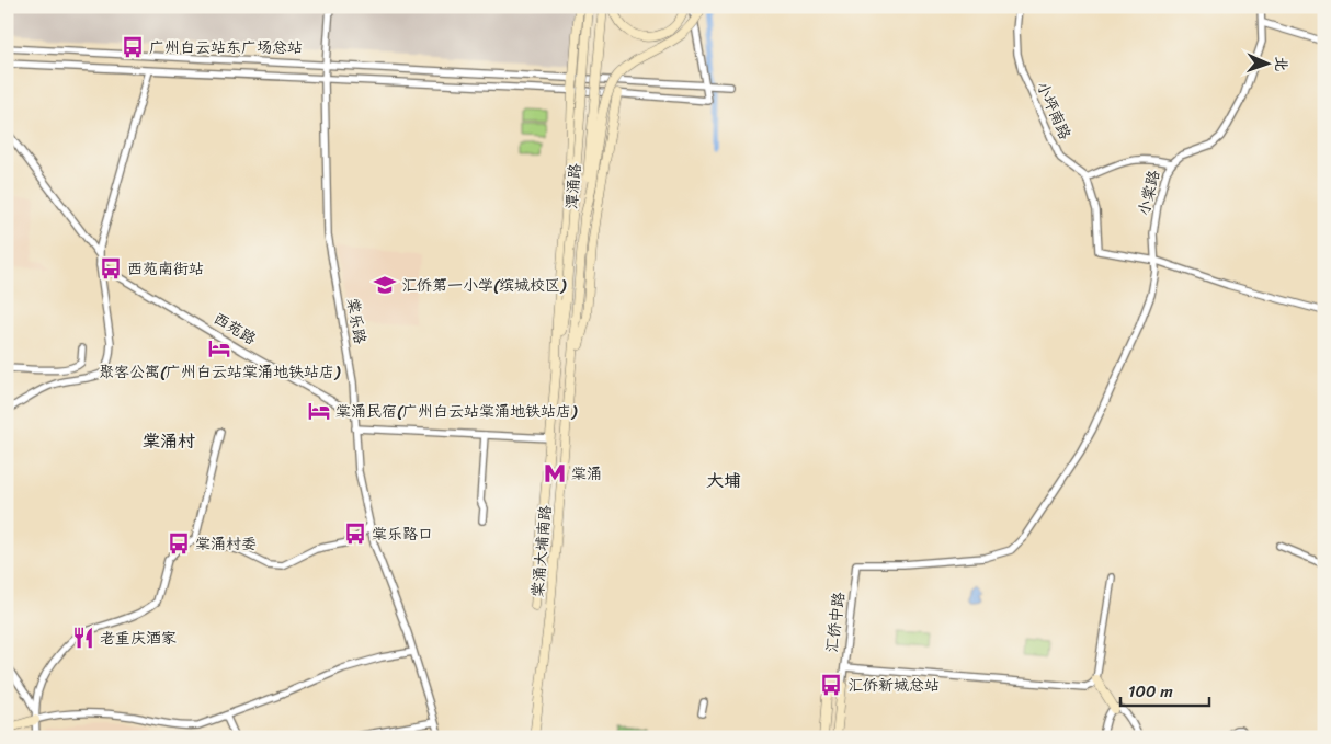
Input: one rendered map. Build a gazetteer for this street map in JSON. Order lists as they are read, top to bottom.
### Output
{
  "streets": {
    "main road": ["潭涌路", "棠涌大埔南路", "汇侨中路"],
    "street": [
      "小坪南路",
      "小棠路",
      "棠乐路",
      "西苑路"
    ]
  },
  "crossings": [
    ["潭涌路", "棠涌大埔南路"],
    ["小棠路", "汇侨中路"],
    ["棠乐路", "西苑路"]
  ],
  "districts": ["棠涌村", "大埔"],
  "places": {
    "bus stop": [
      "广州白云站东广场总站",
      "西苑南街站",
      "棠乐路口",
      "棠涌村委",
      "汇侨新城总站"
    ],
    "school or university": ["汇侨第一小学(缤城校区)"],
    "hotel": ["聚客公寓(广州白云站棠涌地铁站店)", "棠涌民宿(广州白云站棠涌地铁站店)"],
    "metro station": ["棠涌"],
    "restaurant": ["老重庆酒家"]
  },
  "scale_bar": "100 m",
  "north": "right"
}
